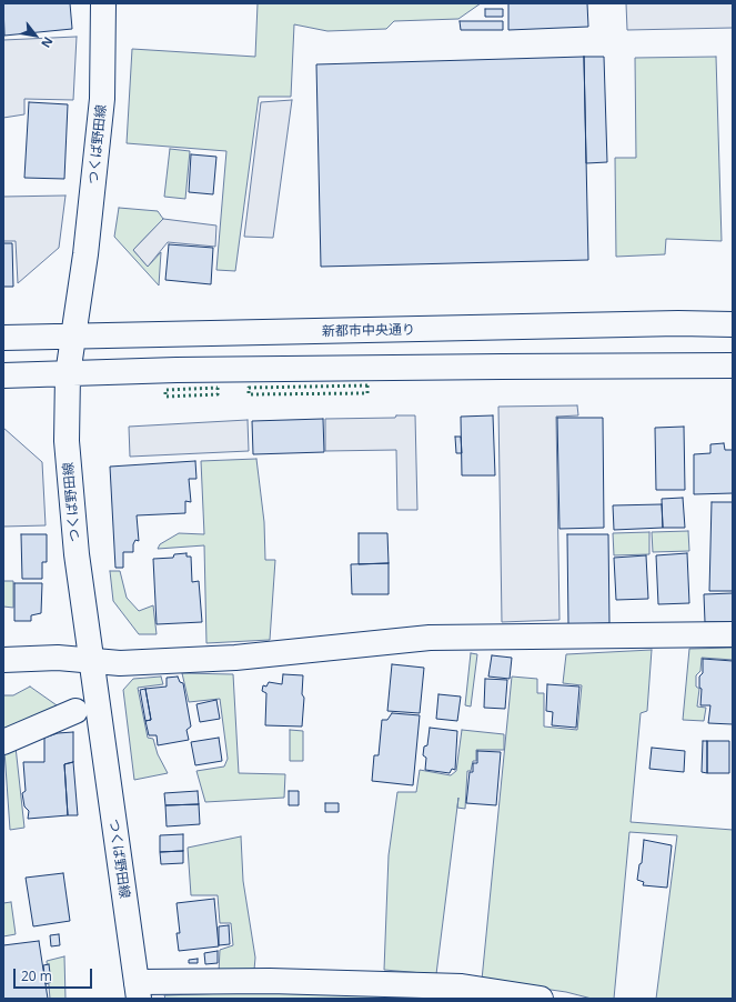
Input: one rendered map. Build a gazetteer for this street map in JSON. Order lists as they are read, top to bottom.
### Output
{
  "streets": {
    "main road": ["つくば野田線", "新都市中央通り"]
  },
  "crossings": [
    ["つくば野田線", "新都市中央通り"]
  ],
  "scale_bar": "20 m",
  "north": "bottom right"
}
